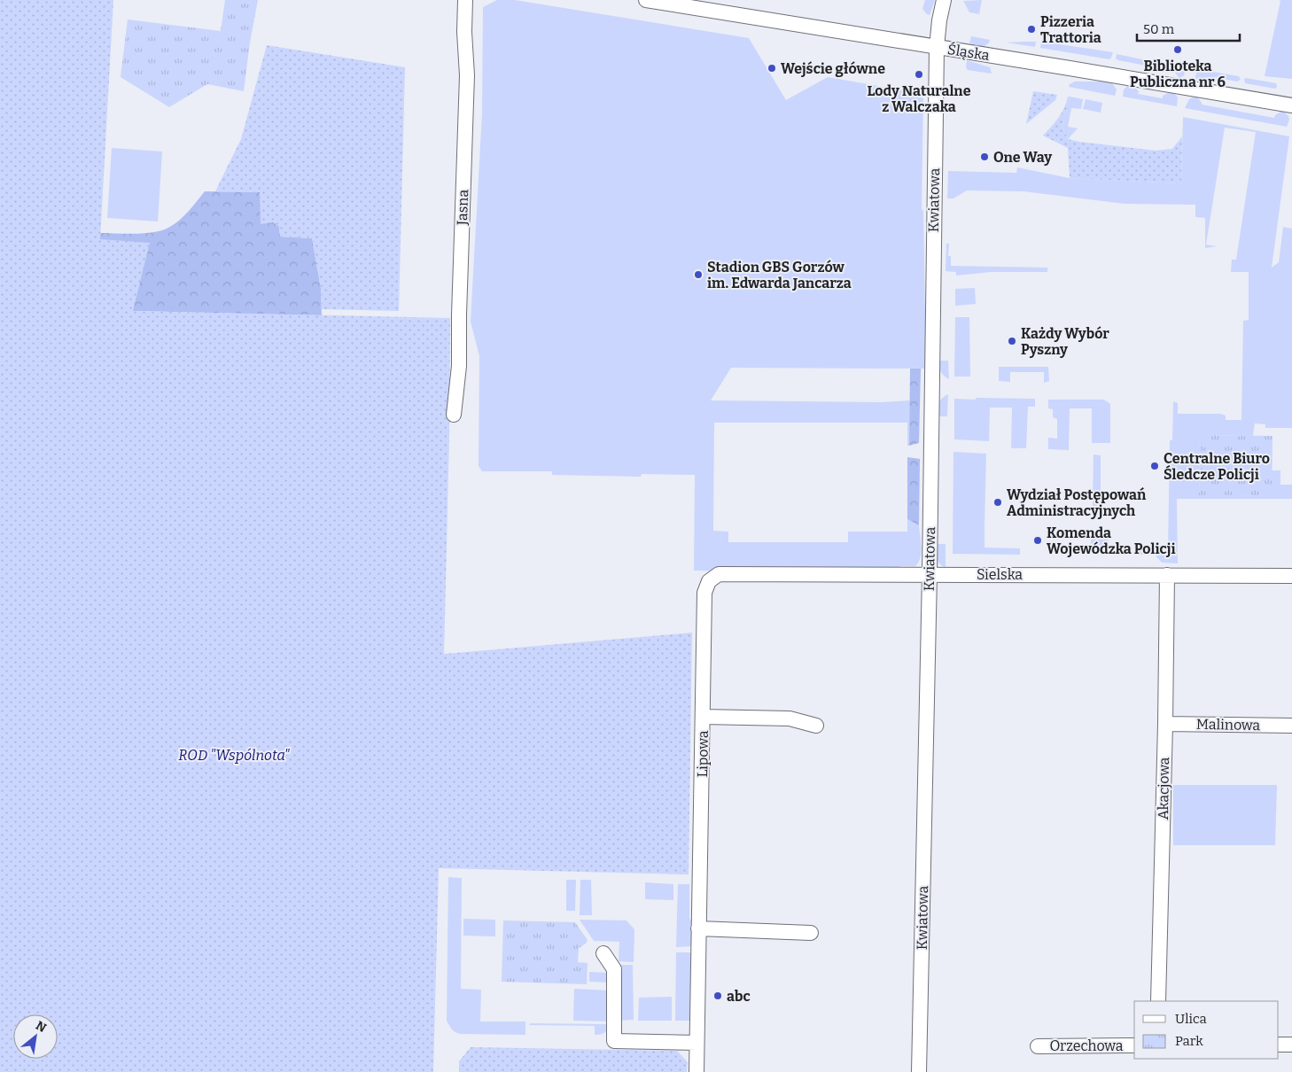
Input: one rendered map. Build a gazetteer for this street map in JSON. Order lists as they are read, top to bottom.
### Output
{
  "streets": {
    "street": [
      "Śląska",
      "Kwiatowa",
      "Jasna",
      "Sielska",
      "Malinowa",
      "Lipowa",
      "Akacjowa",
      "Orzechowa"
    ]
  },
  "crossings": [
    ["Śląska", "Kwiatowa"],
    ["Kwiatowa", "Sielska"],
    ["Sielska", "Lipowa"],
    ["Sielska", "Akacjowa"],
    ["Malinowa", "Akacjowa"]
  ],
  "parks": ["ROD \"Wspólnota\""],
  "places": [
    "Pizzeria Trattoria",
    "Biblioteka Publiczna nr 6",
    "Wejście główne",
    "Lody Naturalne z Walczaka",
    "One Way",
    "Stadion GBS Gorzów im. Edwarda Jancarza",
    "Każdy Wybór Pyszny",
    "Centralne Biuro Śledcze Policji",
    "Wydział Postępowań Administracyjnych",
    "Komenda Wojewódzka Policji",
    "abc"
  ],
  "legend": ["Ulica", "Park"],
  "scale_bar": "50 m",
  "north": "top right"
}
